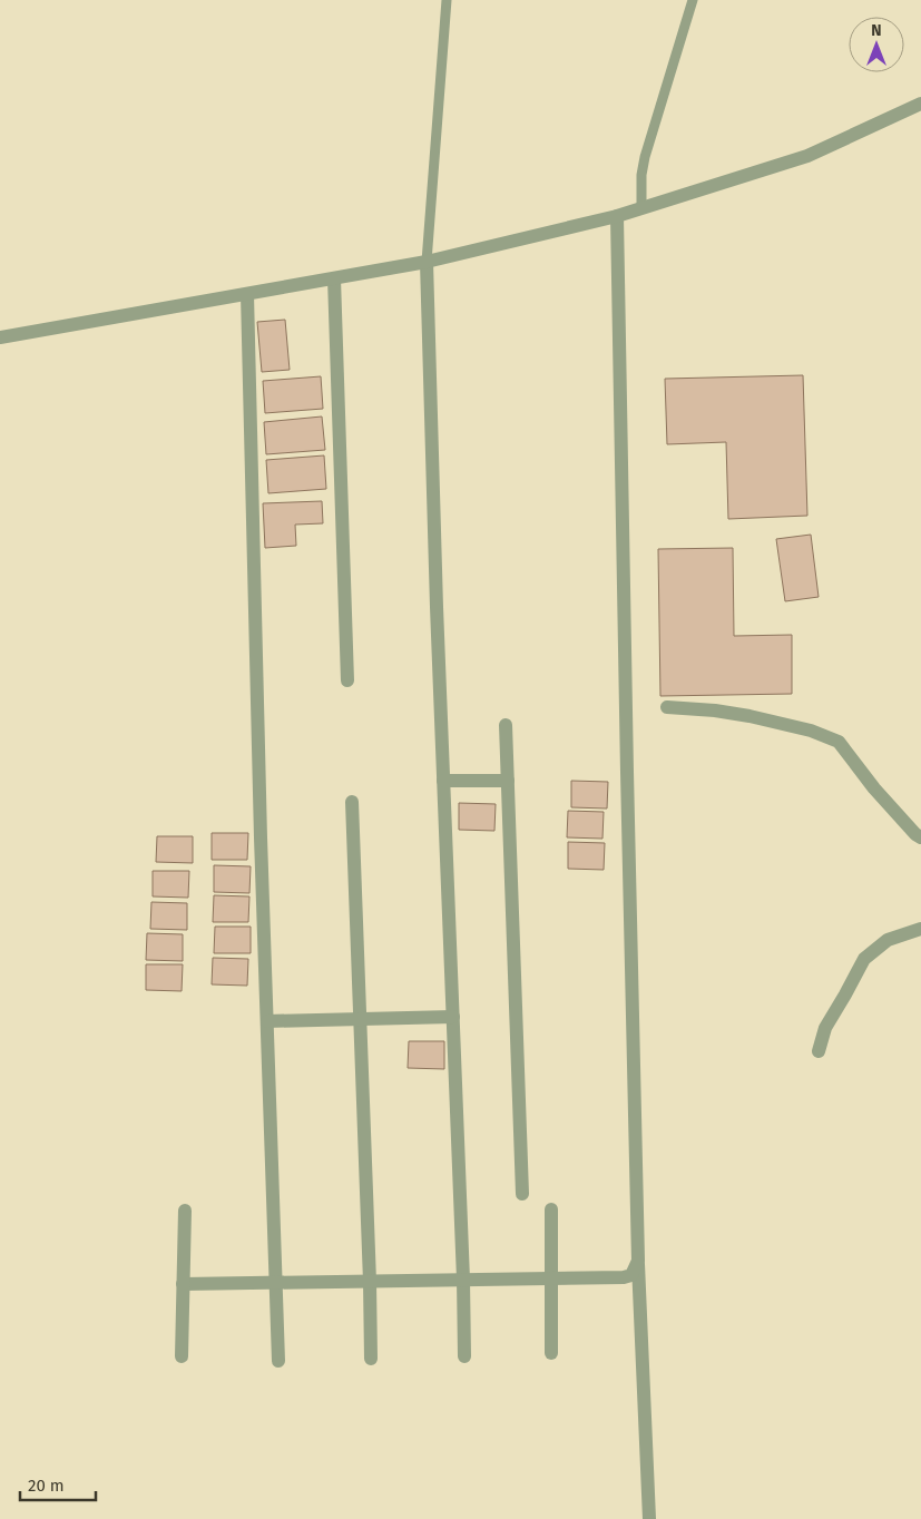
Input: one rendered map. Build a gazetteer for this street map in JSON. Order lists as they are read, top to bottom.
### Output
{
  "scale_bar": "20 m",
  "north": "top"
}
